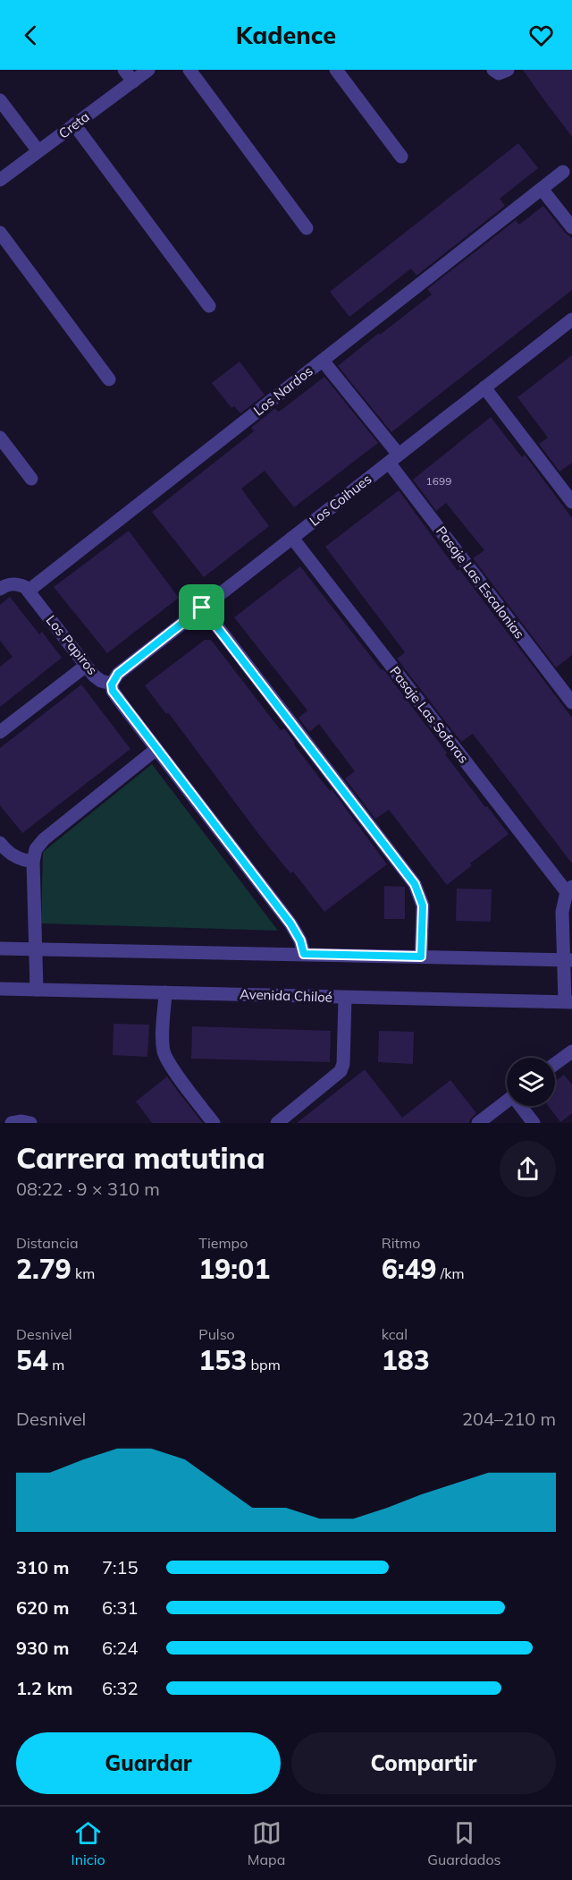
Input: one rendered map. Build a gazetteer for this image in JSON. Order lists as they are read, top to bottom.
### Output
{
  "streets": {
    "street": [
      "Creta",
      "Los Nardos",
      "Los Coihues",
      "Pasaje Las Escalonias",
      "Los Papiros",
      "Pasaje Las Soforas",
      "Avenida Chiloé"
    ]
  },
  "crossings": [
    ["Los Nardos", "Pasaje Las Escalonias"],
    ["Los Nardos", "Los Papiros"],
    ["Los Coihues", "Pasaje Las Escalonias"],
    ["Los Coihues", "Los Papiros"],
    ["Los Coihues", "Pasaje Las Soforas"]
  ],
  "house_numbers": ["1699"],
  "page": {
    "header": "Kadence",
    "heading": ["Carrera matutina", "08:22 · 9 × 310 m"],
    "stats": [
      ["Distancia", "2.79 km"],
      ["Tiempo", "19:01"],
      ["Ritmo", "6:49 /km"],
      ["Desnivel", "54 m"],
      ["Pulso", "153 bpm"],
      ["kcal", "183"]
    ],
    "chart": ["Desnivel", "204–210 m"],
    "list": [
      {
        "name": "310 m",
        "note": "7:15"
      },
      {
        "name": "620 m",
        "note": "6:31"
      },
      {
        "name": "930 m",
        "note": "6:24"
      },
      {
        "name": "1.2 km",
        "note": "6:32"
      }
    ],
    "buttons": ["Guardar", "Compartir"],
    "tabs": ["Inicio", "Mapa", "Guardados"]
  }
}
